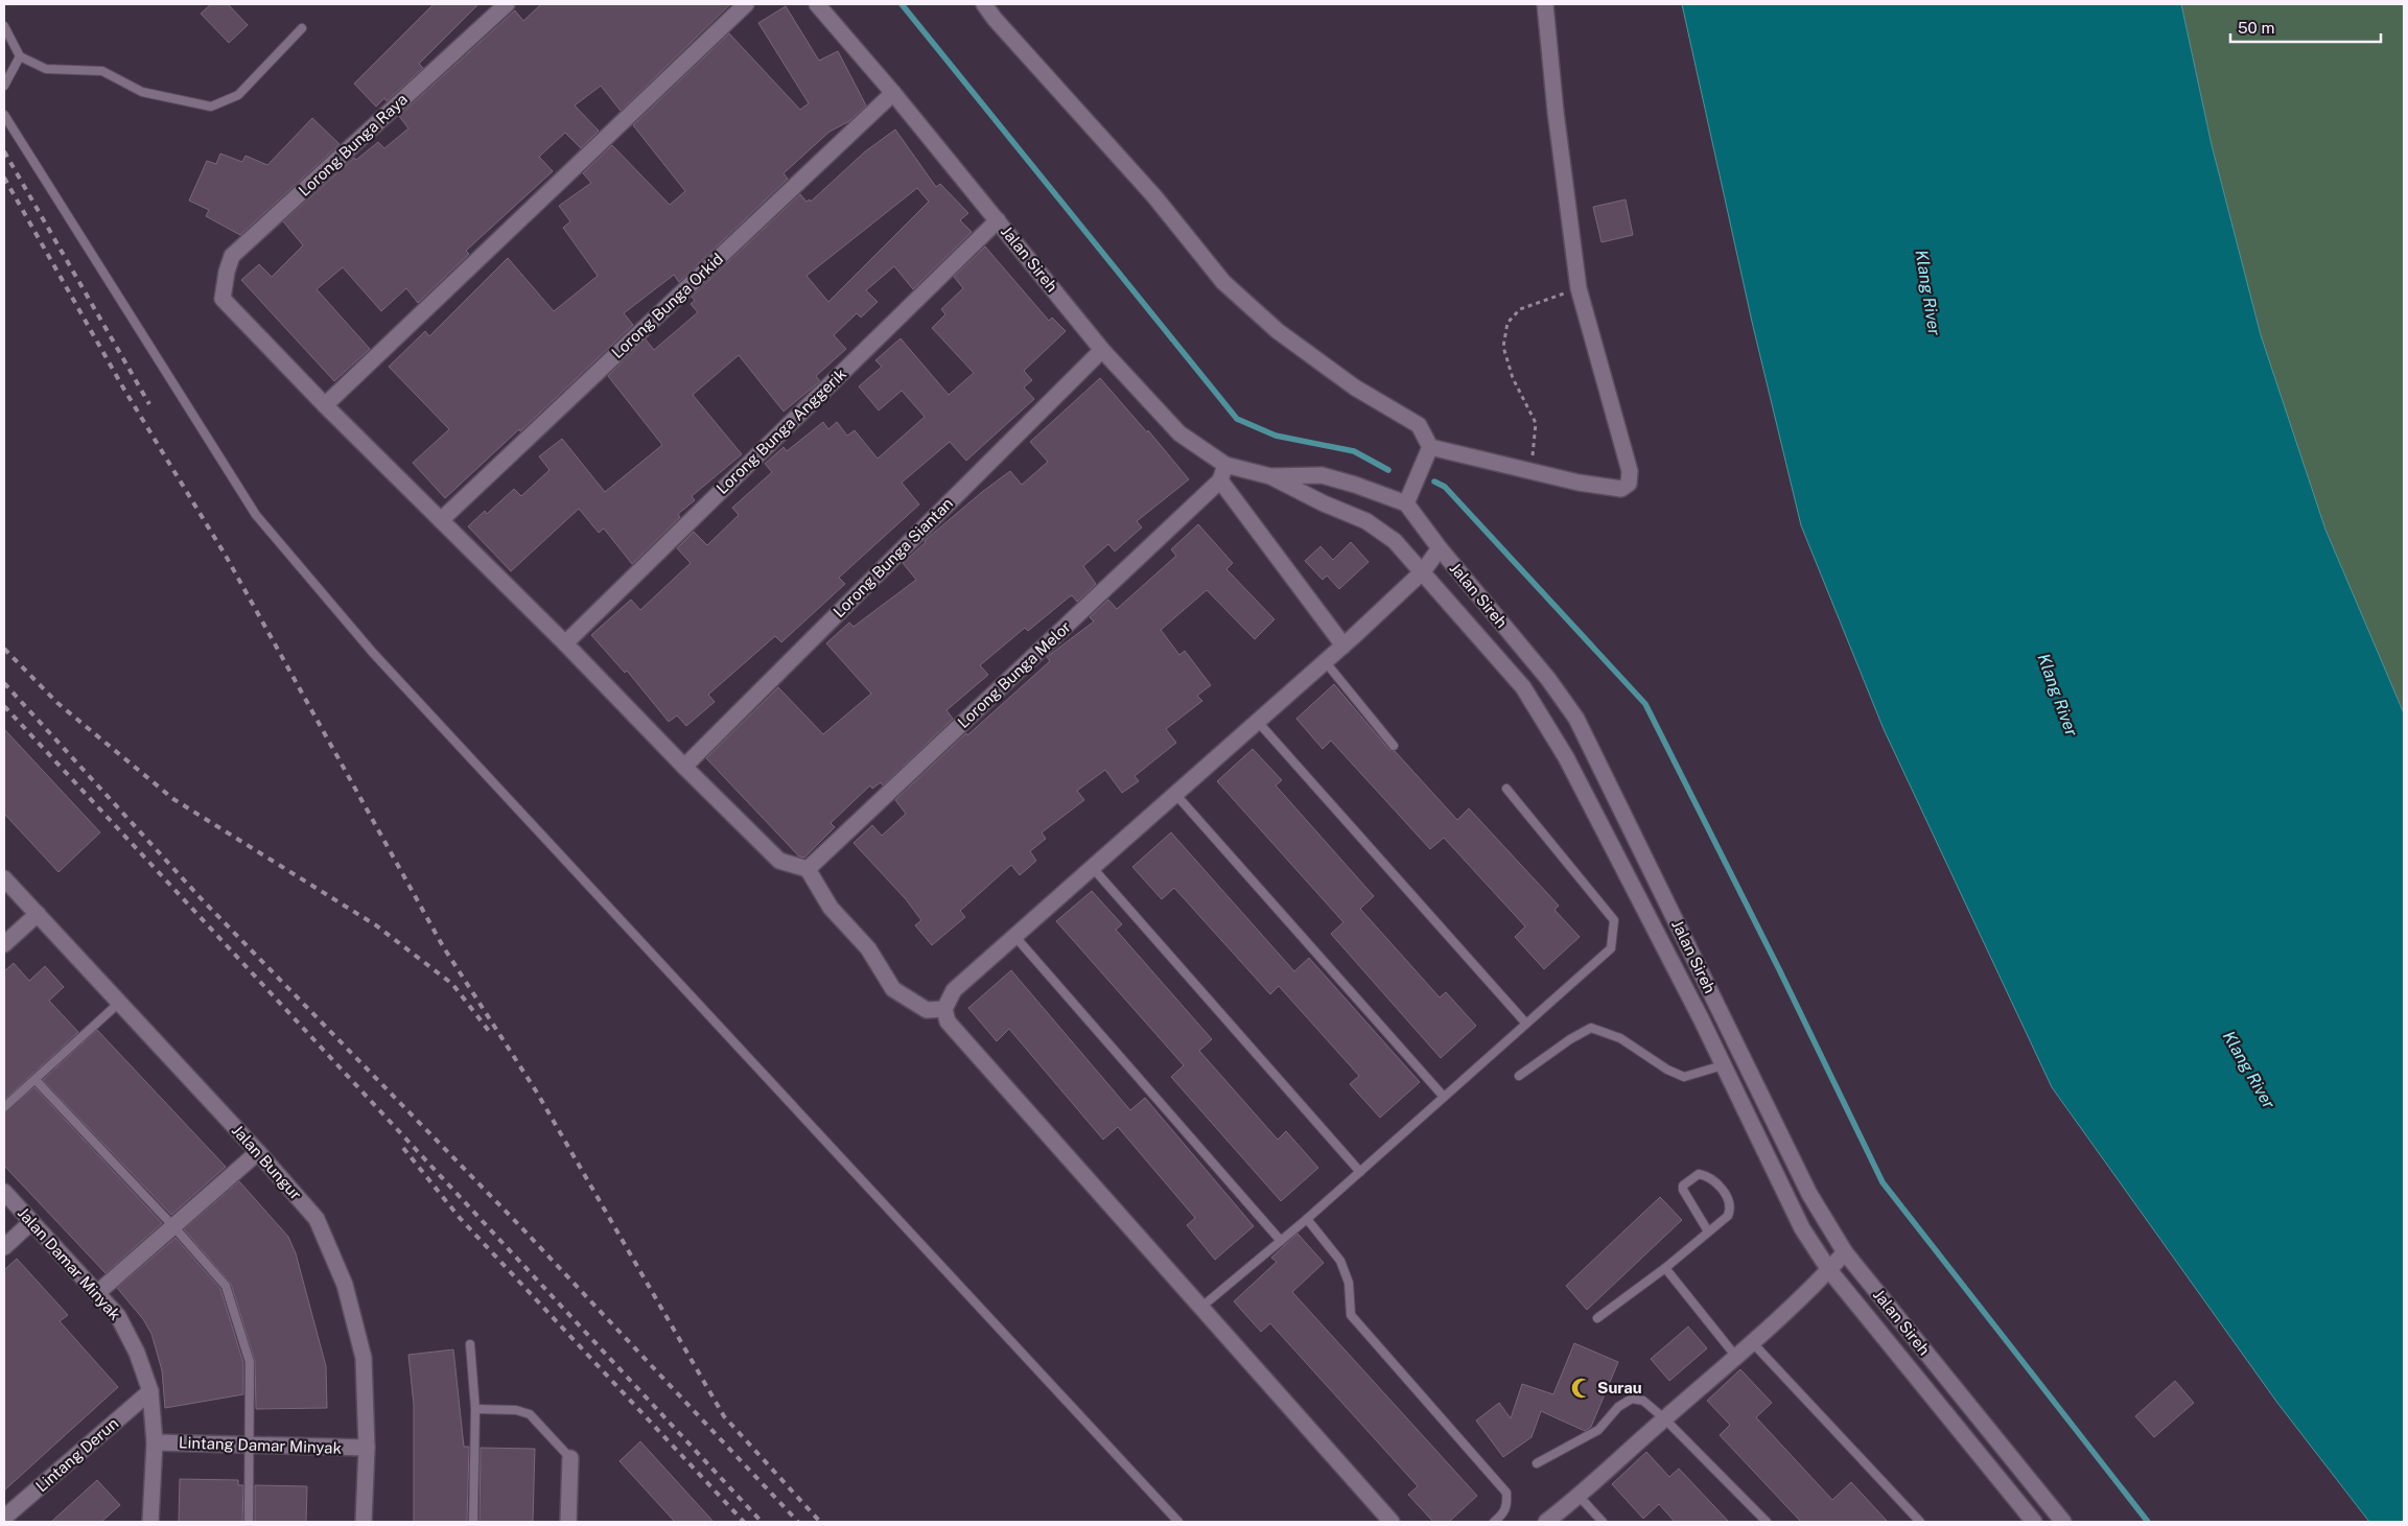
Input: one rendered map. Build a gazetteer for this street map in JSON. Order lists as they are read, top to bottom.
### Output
{
  "streets": {
    "street": [
      "Lorong Bunga Raya",
      "Jalan Sireh",
      "Lorong Bunga Orkid",
      "Lorong Bunga Anggerik",
      "Lorong Bunga Siantan",
      "Lorong Bunga Melor",
      "Jalan Bungur",
      "Jalan Damar Minyak",
      "Lintang Damar Minyak",
      "Lintang Derun"
    ]
  },
  "crossings": [
    ["Jalan Sireh", "Lorong Bunga Orkid"],
    ["Jalan Sireh", "Lorong Bunga Anggerik"],
    ["Jalan Sireh", "Lorong Bunga Siantan"],
    ["Jalan Bungur", "Lintang Damar Minyak"],
    ["Jalan Damar Minyak", "Lintang Damar Minyak"],
    ["Jalan Damar Minyak", "Lintang Derun"]
  ],
  "water": ["Klang River"],
  "places": {
    "mosque": ["Surau"]
  },
  "scale_bar": "50 m"
}
